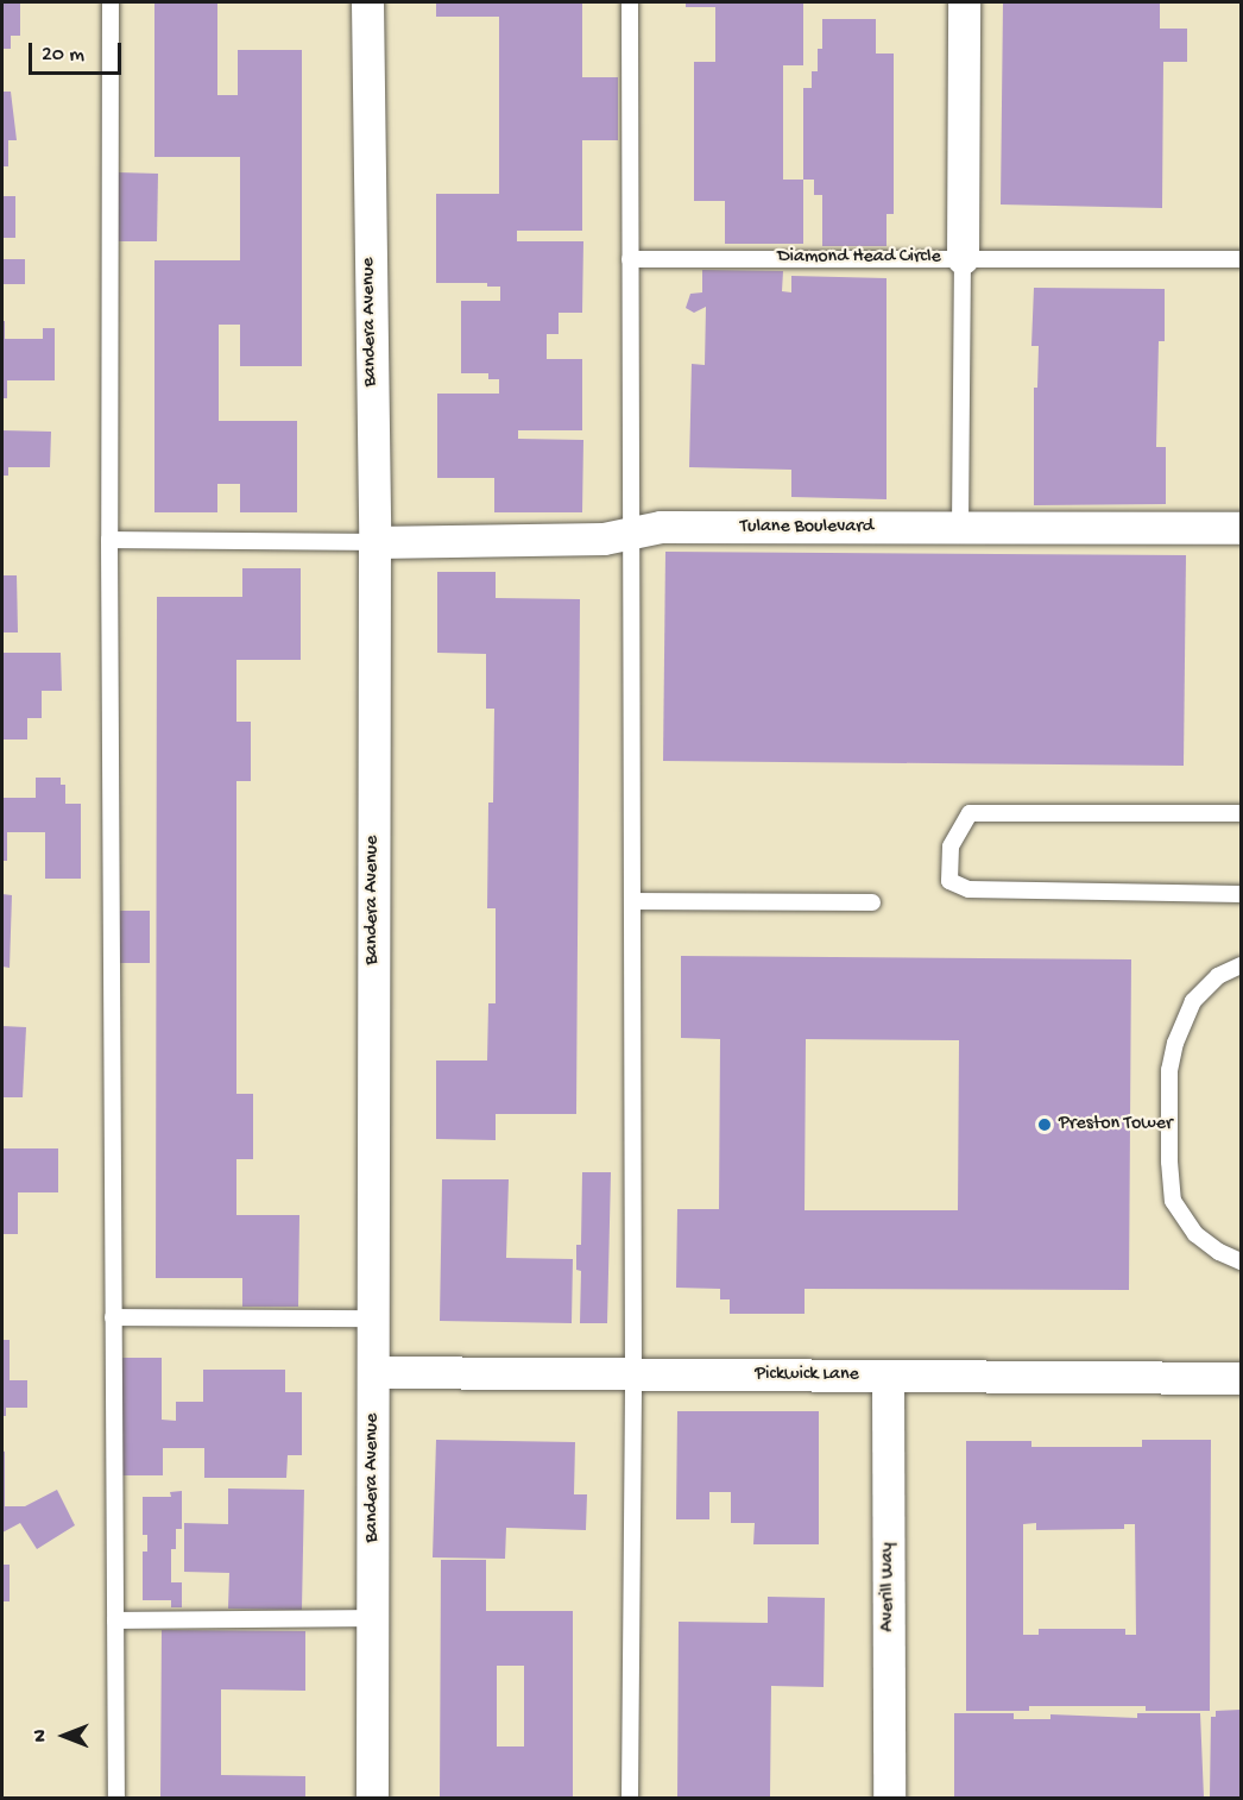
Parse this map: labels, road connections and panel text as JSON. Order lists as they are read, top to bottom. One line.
{"streets":{"street":["Diamond Head Circle","Bandera Avenue","Tulane Boulevard","Pickwick Lane","Averill Way"]},"crossings":[["Bandera Avenue","Tulane Boulevard"],["Bandera Avenue","Pickwick Lane"],["Pickwick Lane","Averill Way"]],"places":["Preston Tower"],"scale_bar":"20 m","north":"left"}
